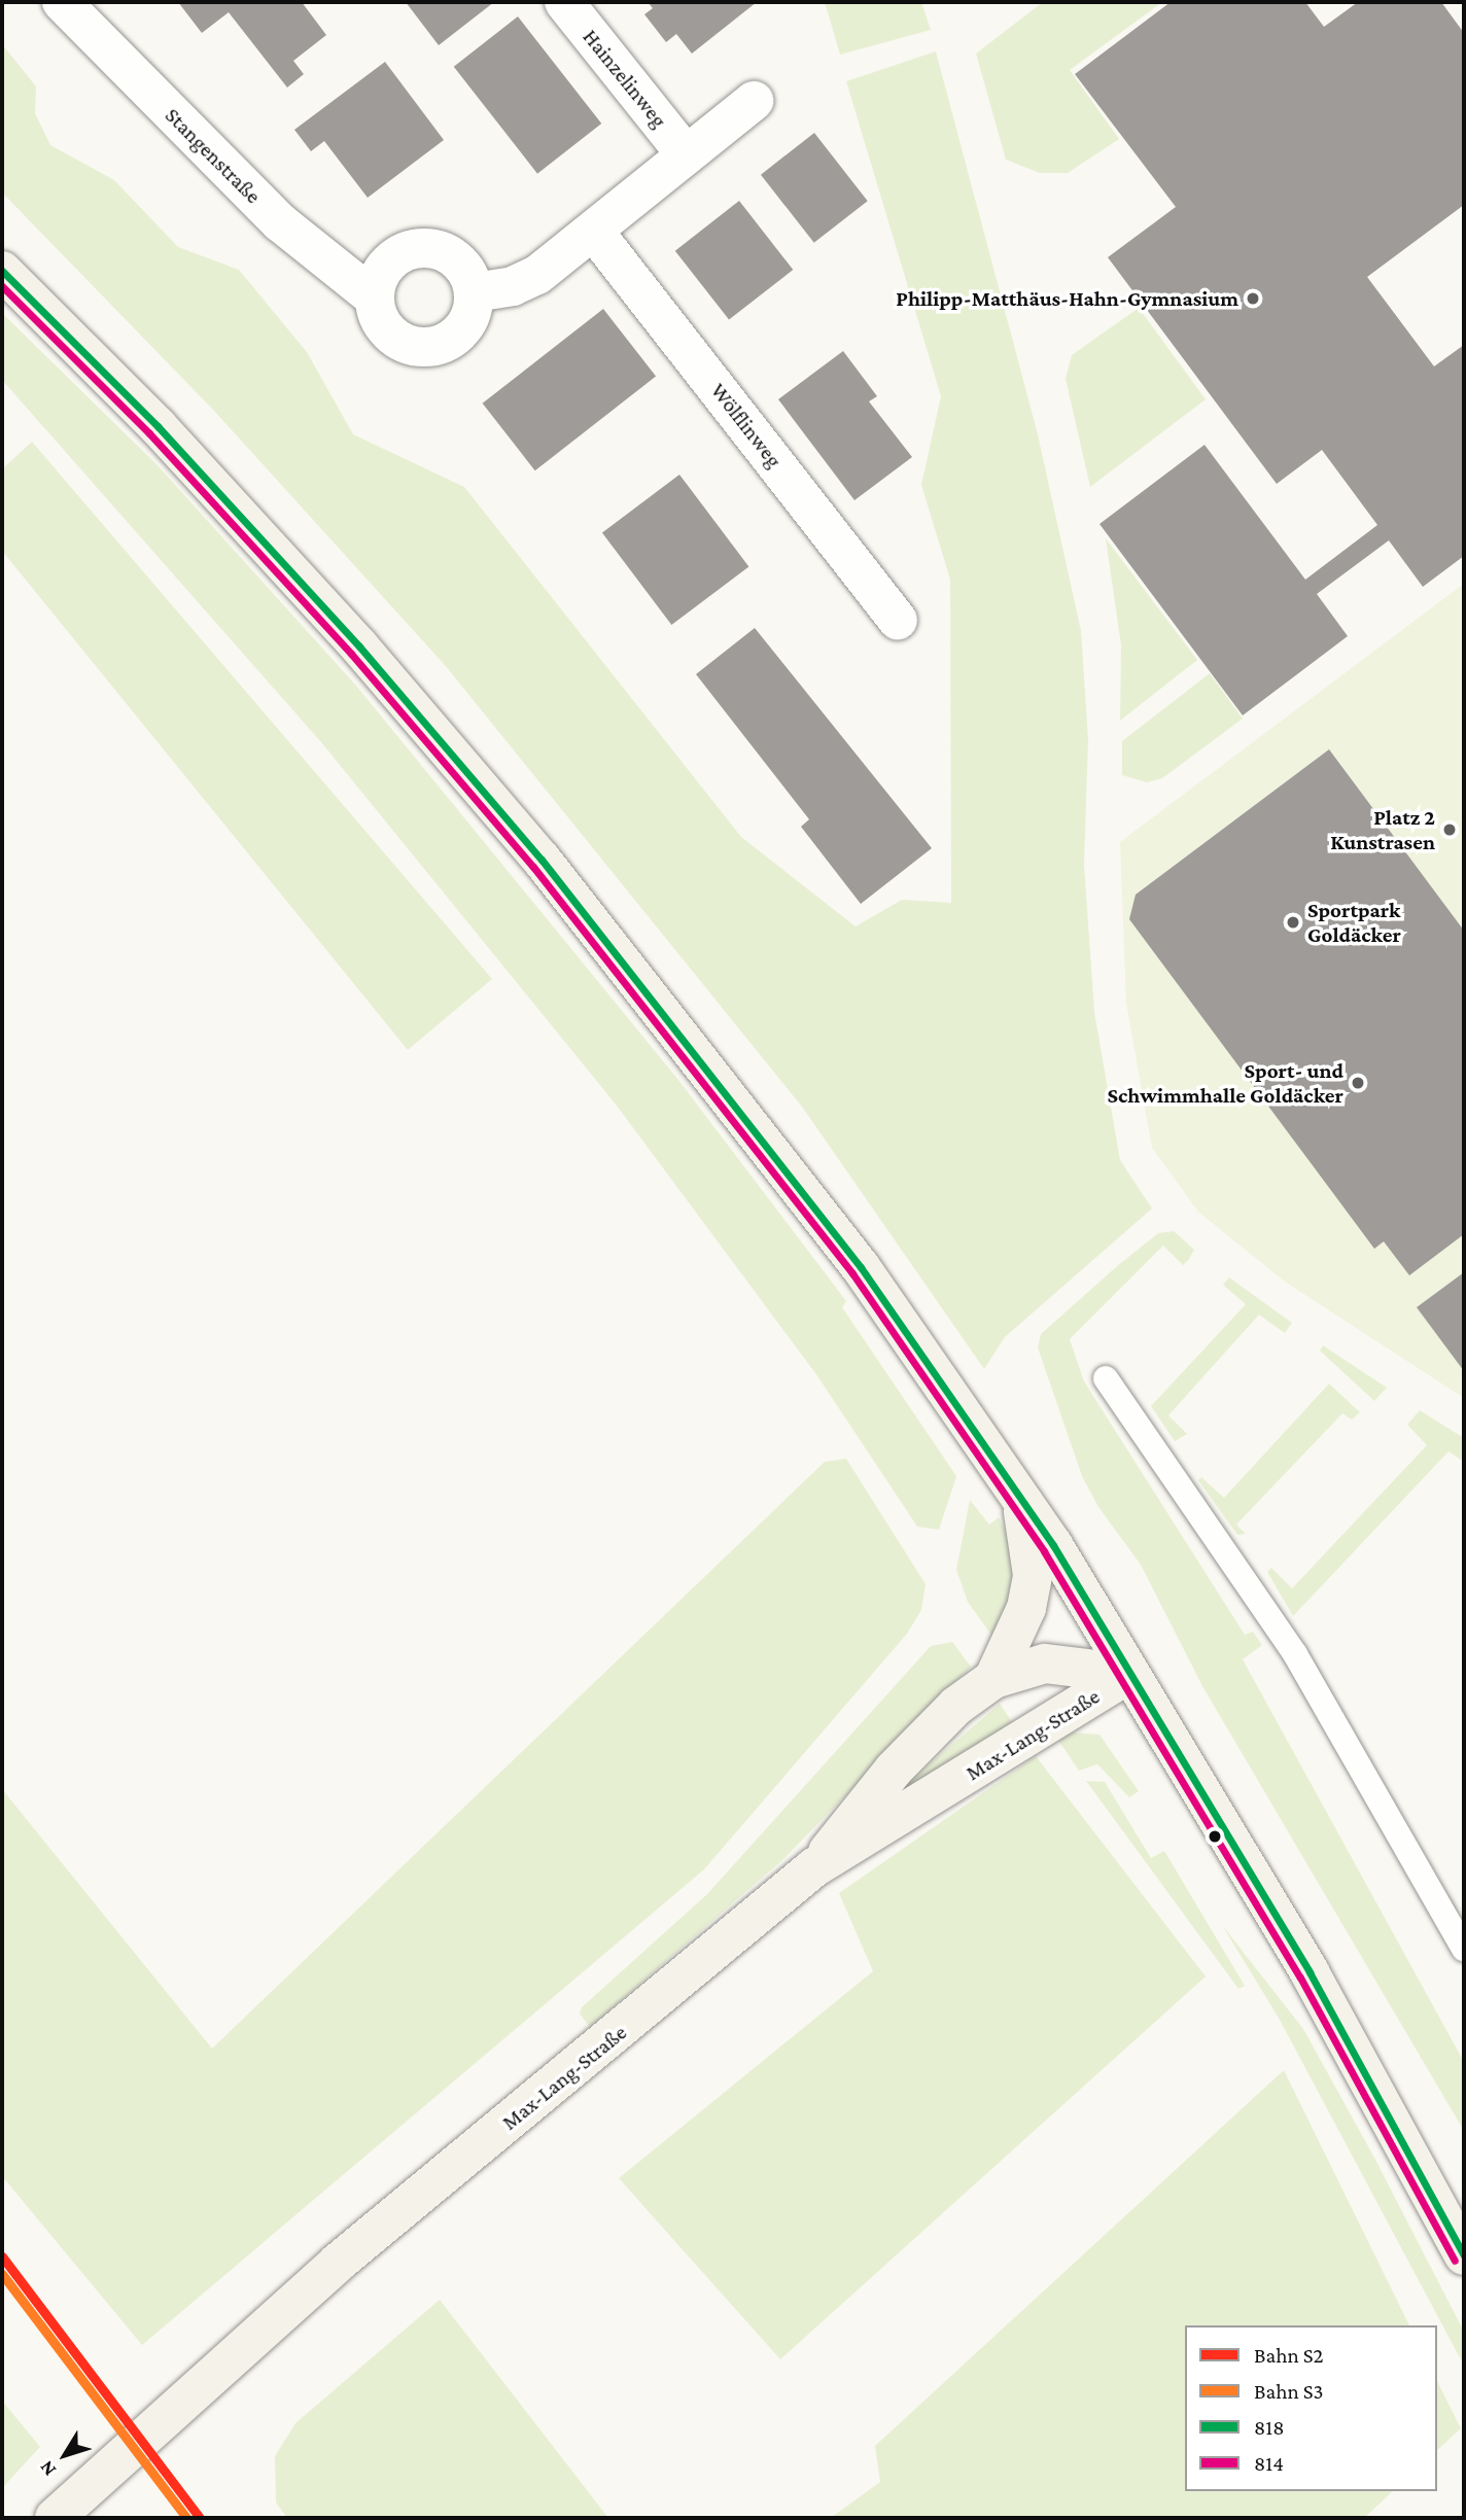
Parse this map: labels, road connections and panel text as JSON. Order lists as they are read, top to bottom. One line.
{"streets":{"main road":["Max-Lang-Straße"],"street":["Hainzelinweg","Stangenstraße","Wölflinweg"]},"places":["Philipp-Matthäus-Hahn-Gymnasium","Platz 2 Kunstrasen","Sportpark Goldäcker","Sport- und Schwimmhalle Goldäcker"],"lines":["transit line 818","transit line 814","rail line S2","rail line S3"],"legend":["Bahn S2","Bahn S3","818","814"],"north":"bottom left"}
